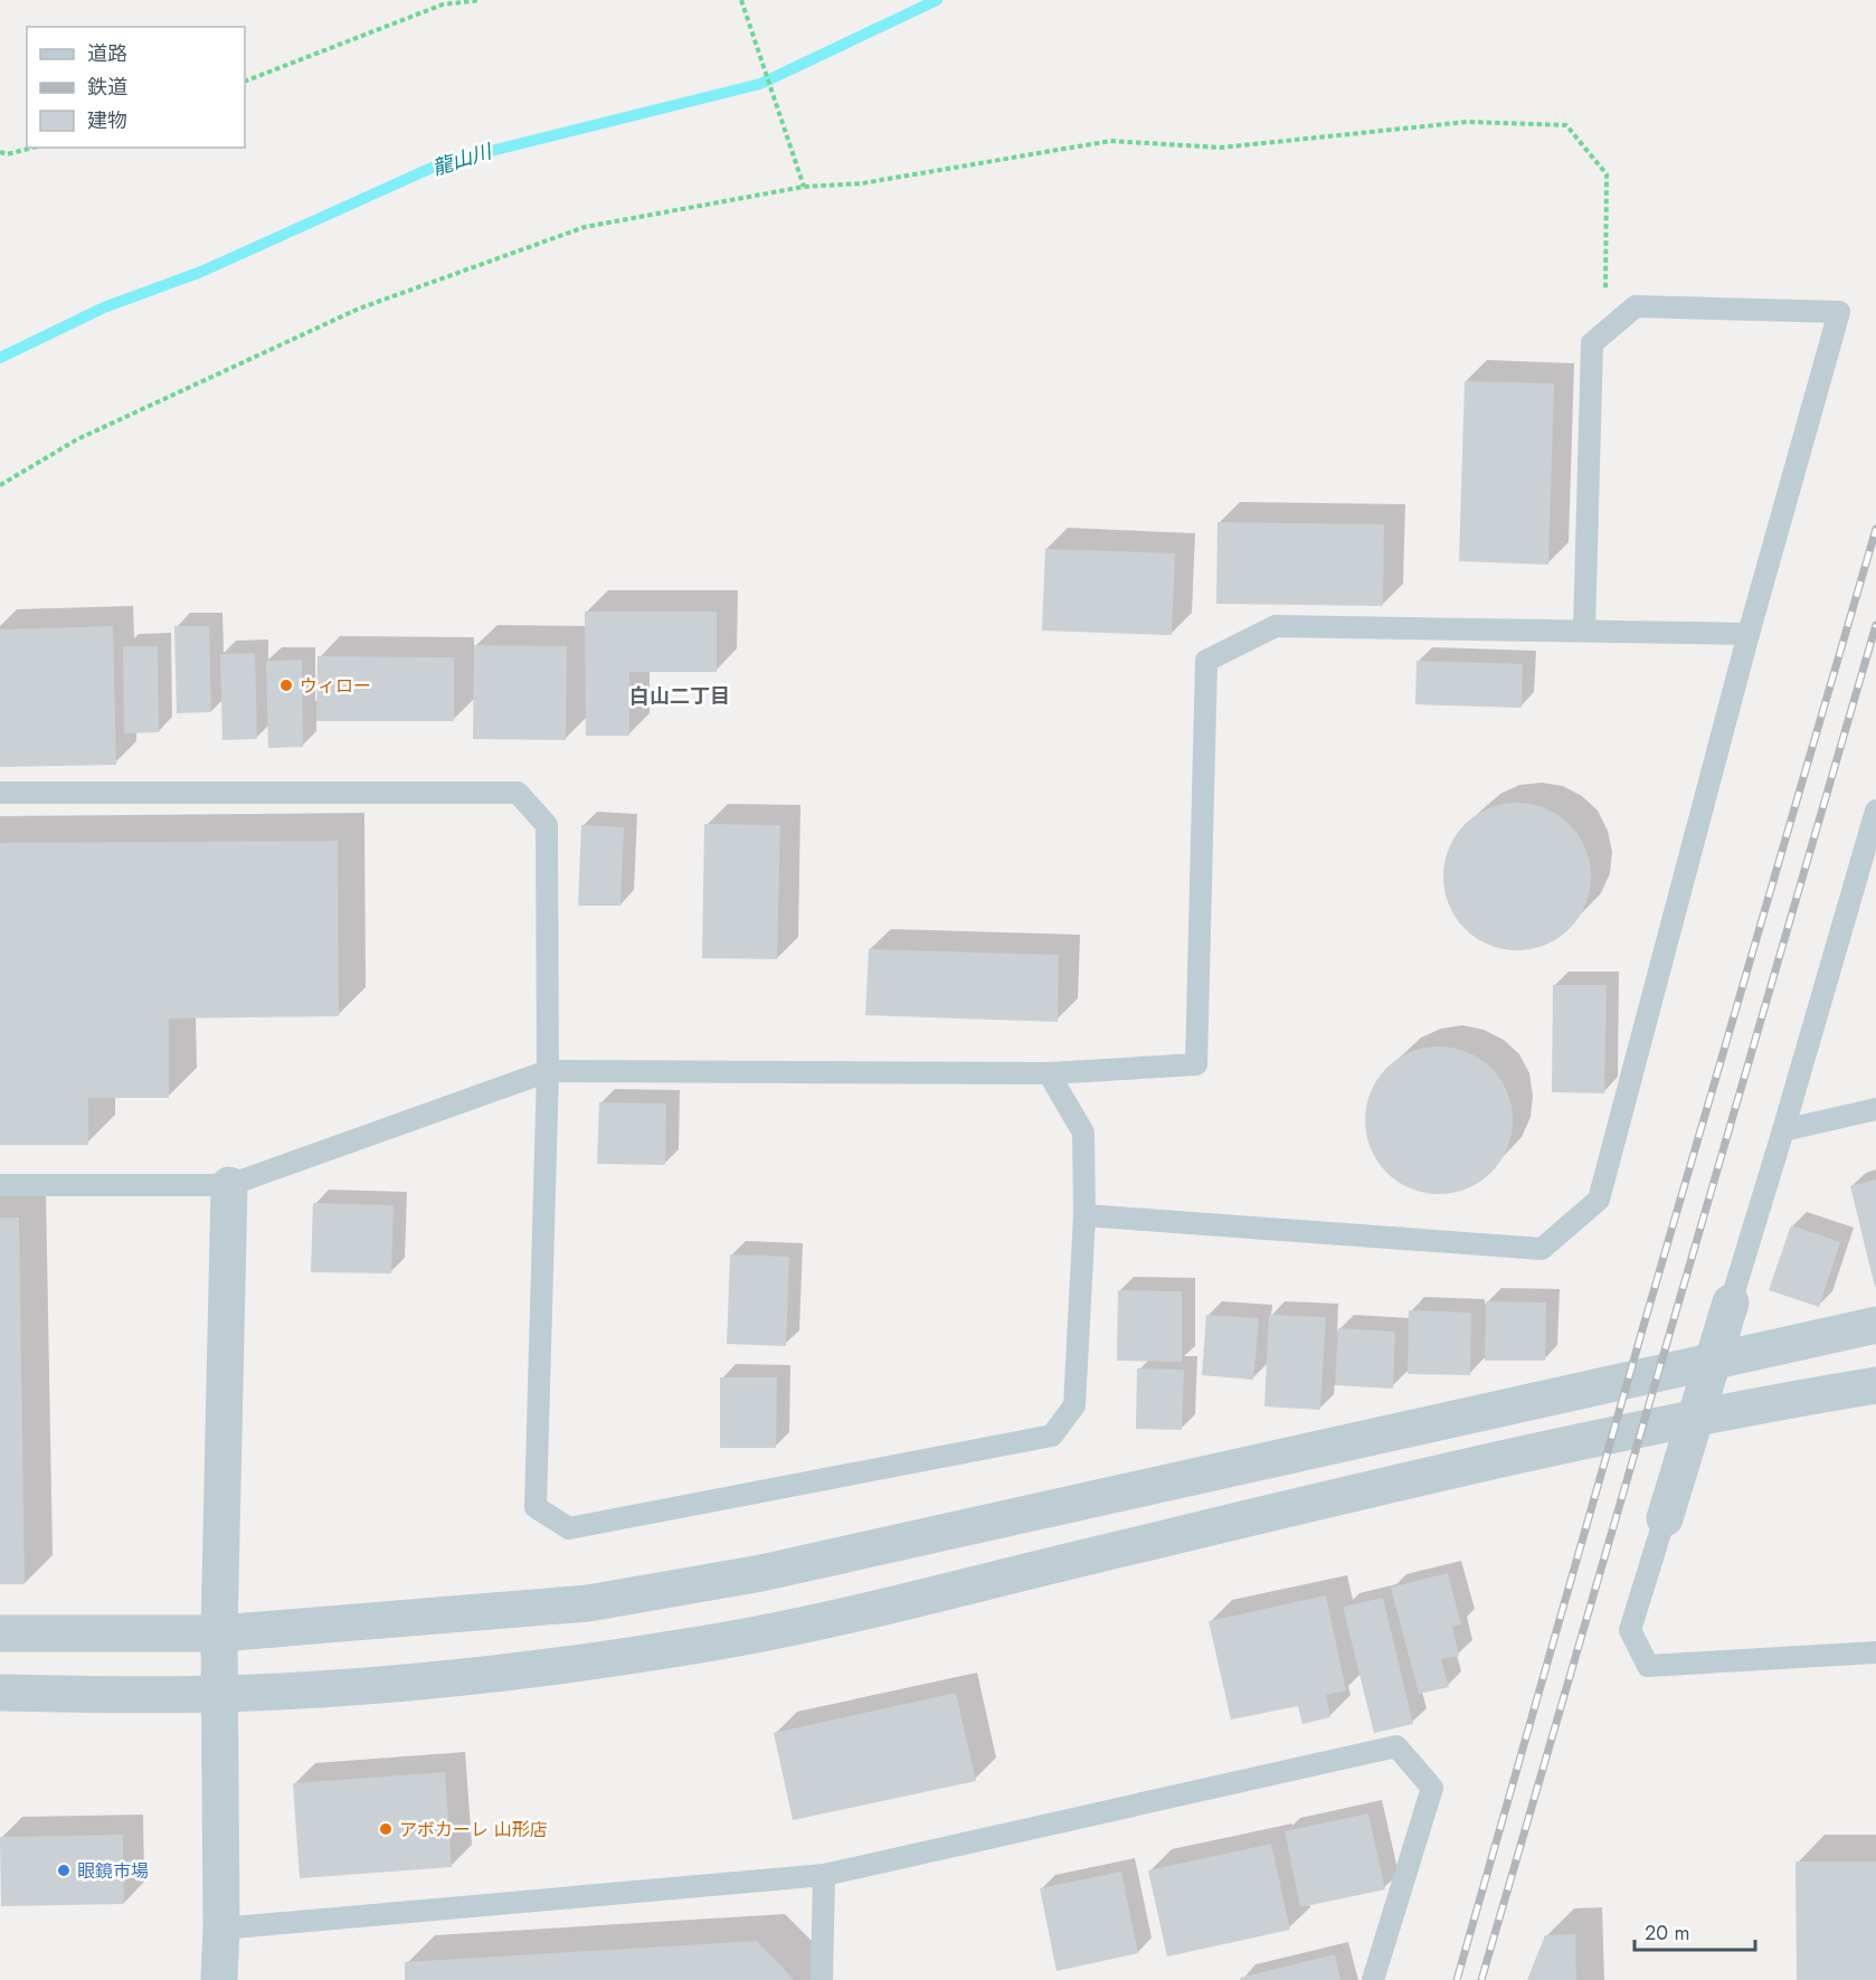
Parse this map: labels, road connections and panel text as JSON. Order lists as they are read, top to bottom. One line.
{"districts":["白山二丁目"],"water":["龍山川"],"places":["ウィロー","アボカーレ 山形店","眼鏡市場"],"legend":["道路","鉄道","建物"],"scale_bar":"20 m"}
